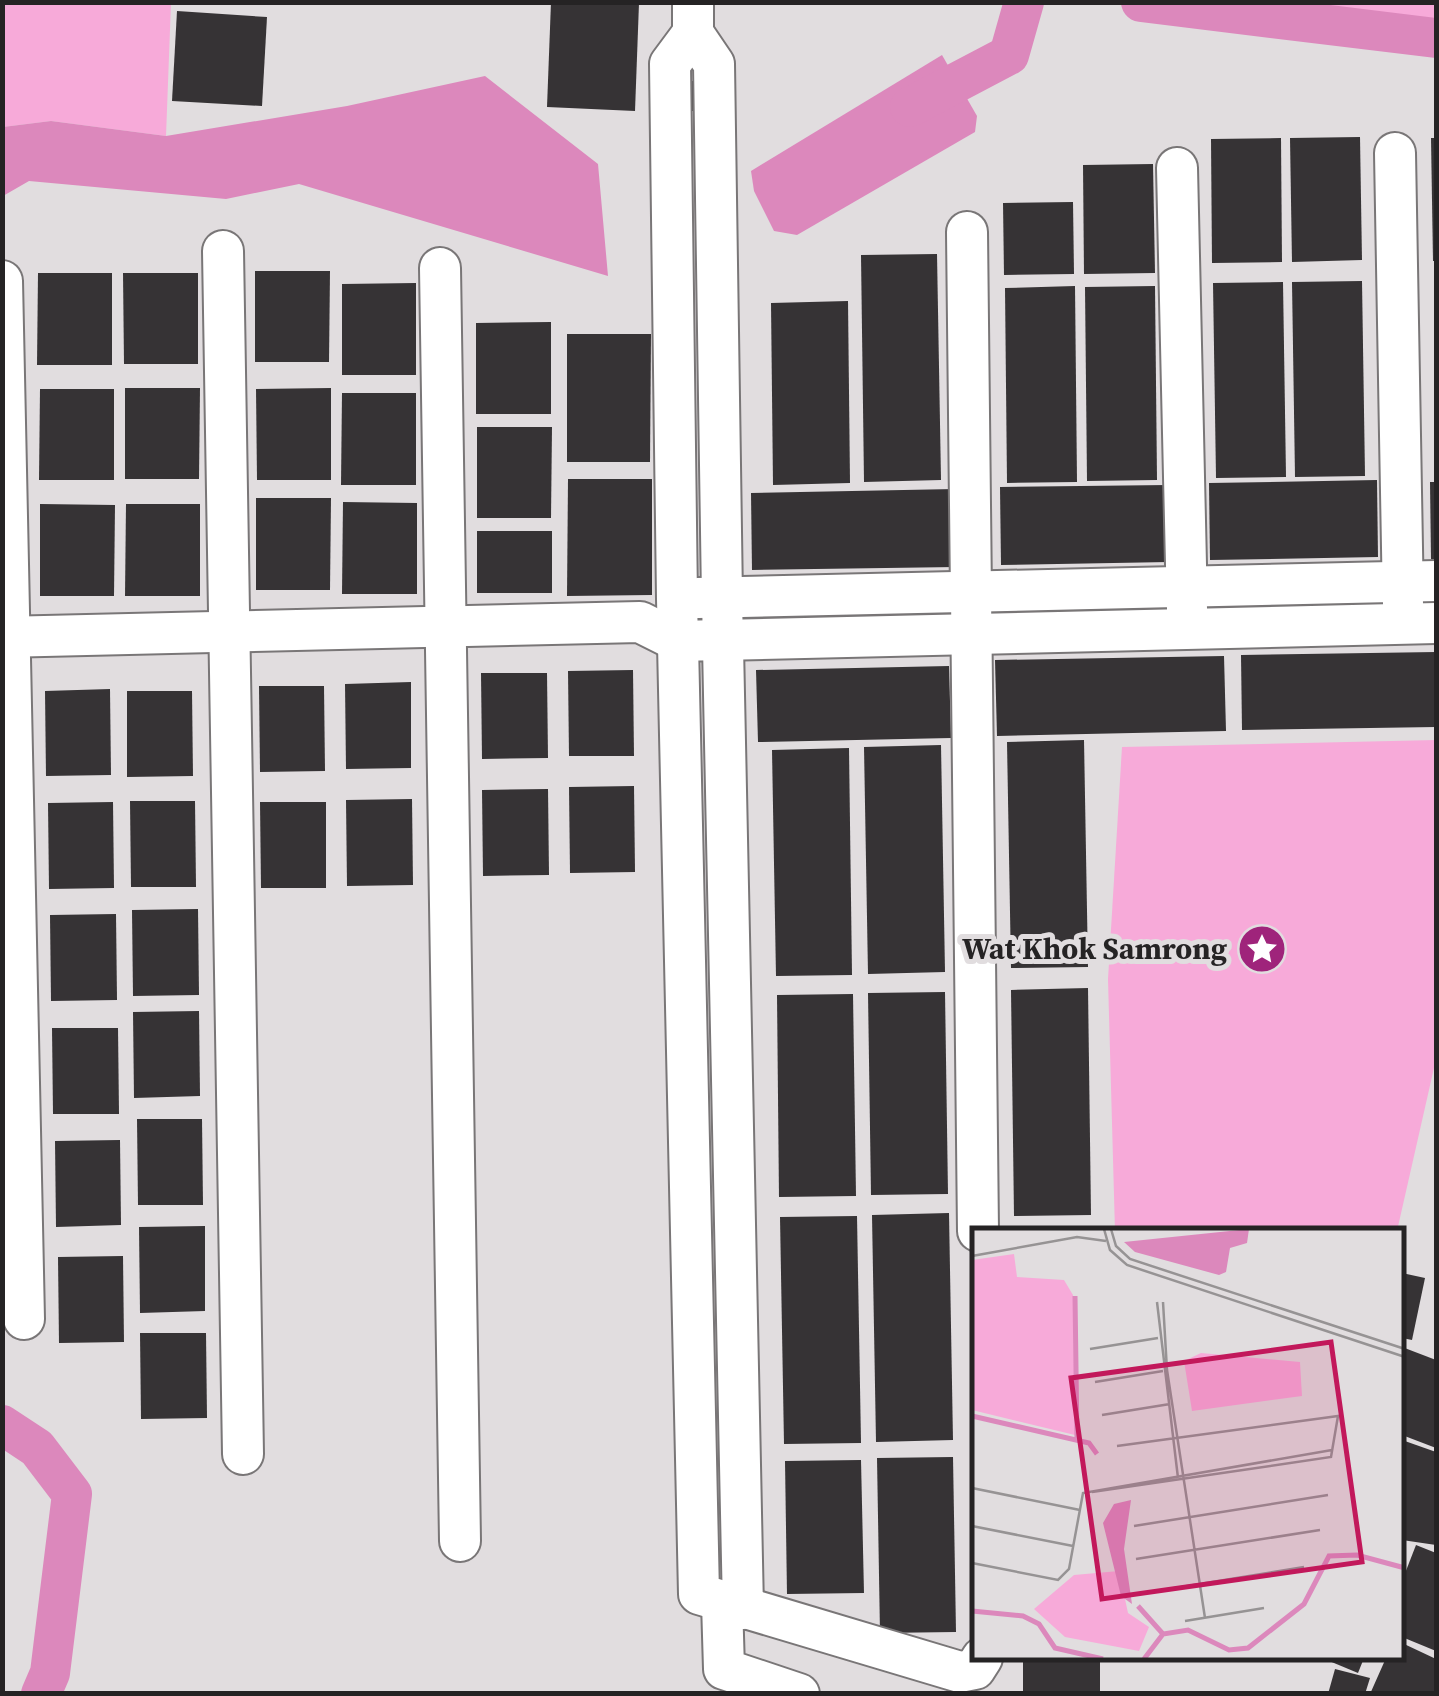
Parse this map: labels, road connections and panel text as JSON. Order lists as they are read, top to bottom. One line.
{"places":{"place":["Wat Khok Samrong"]}}
